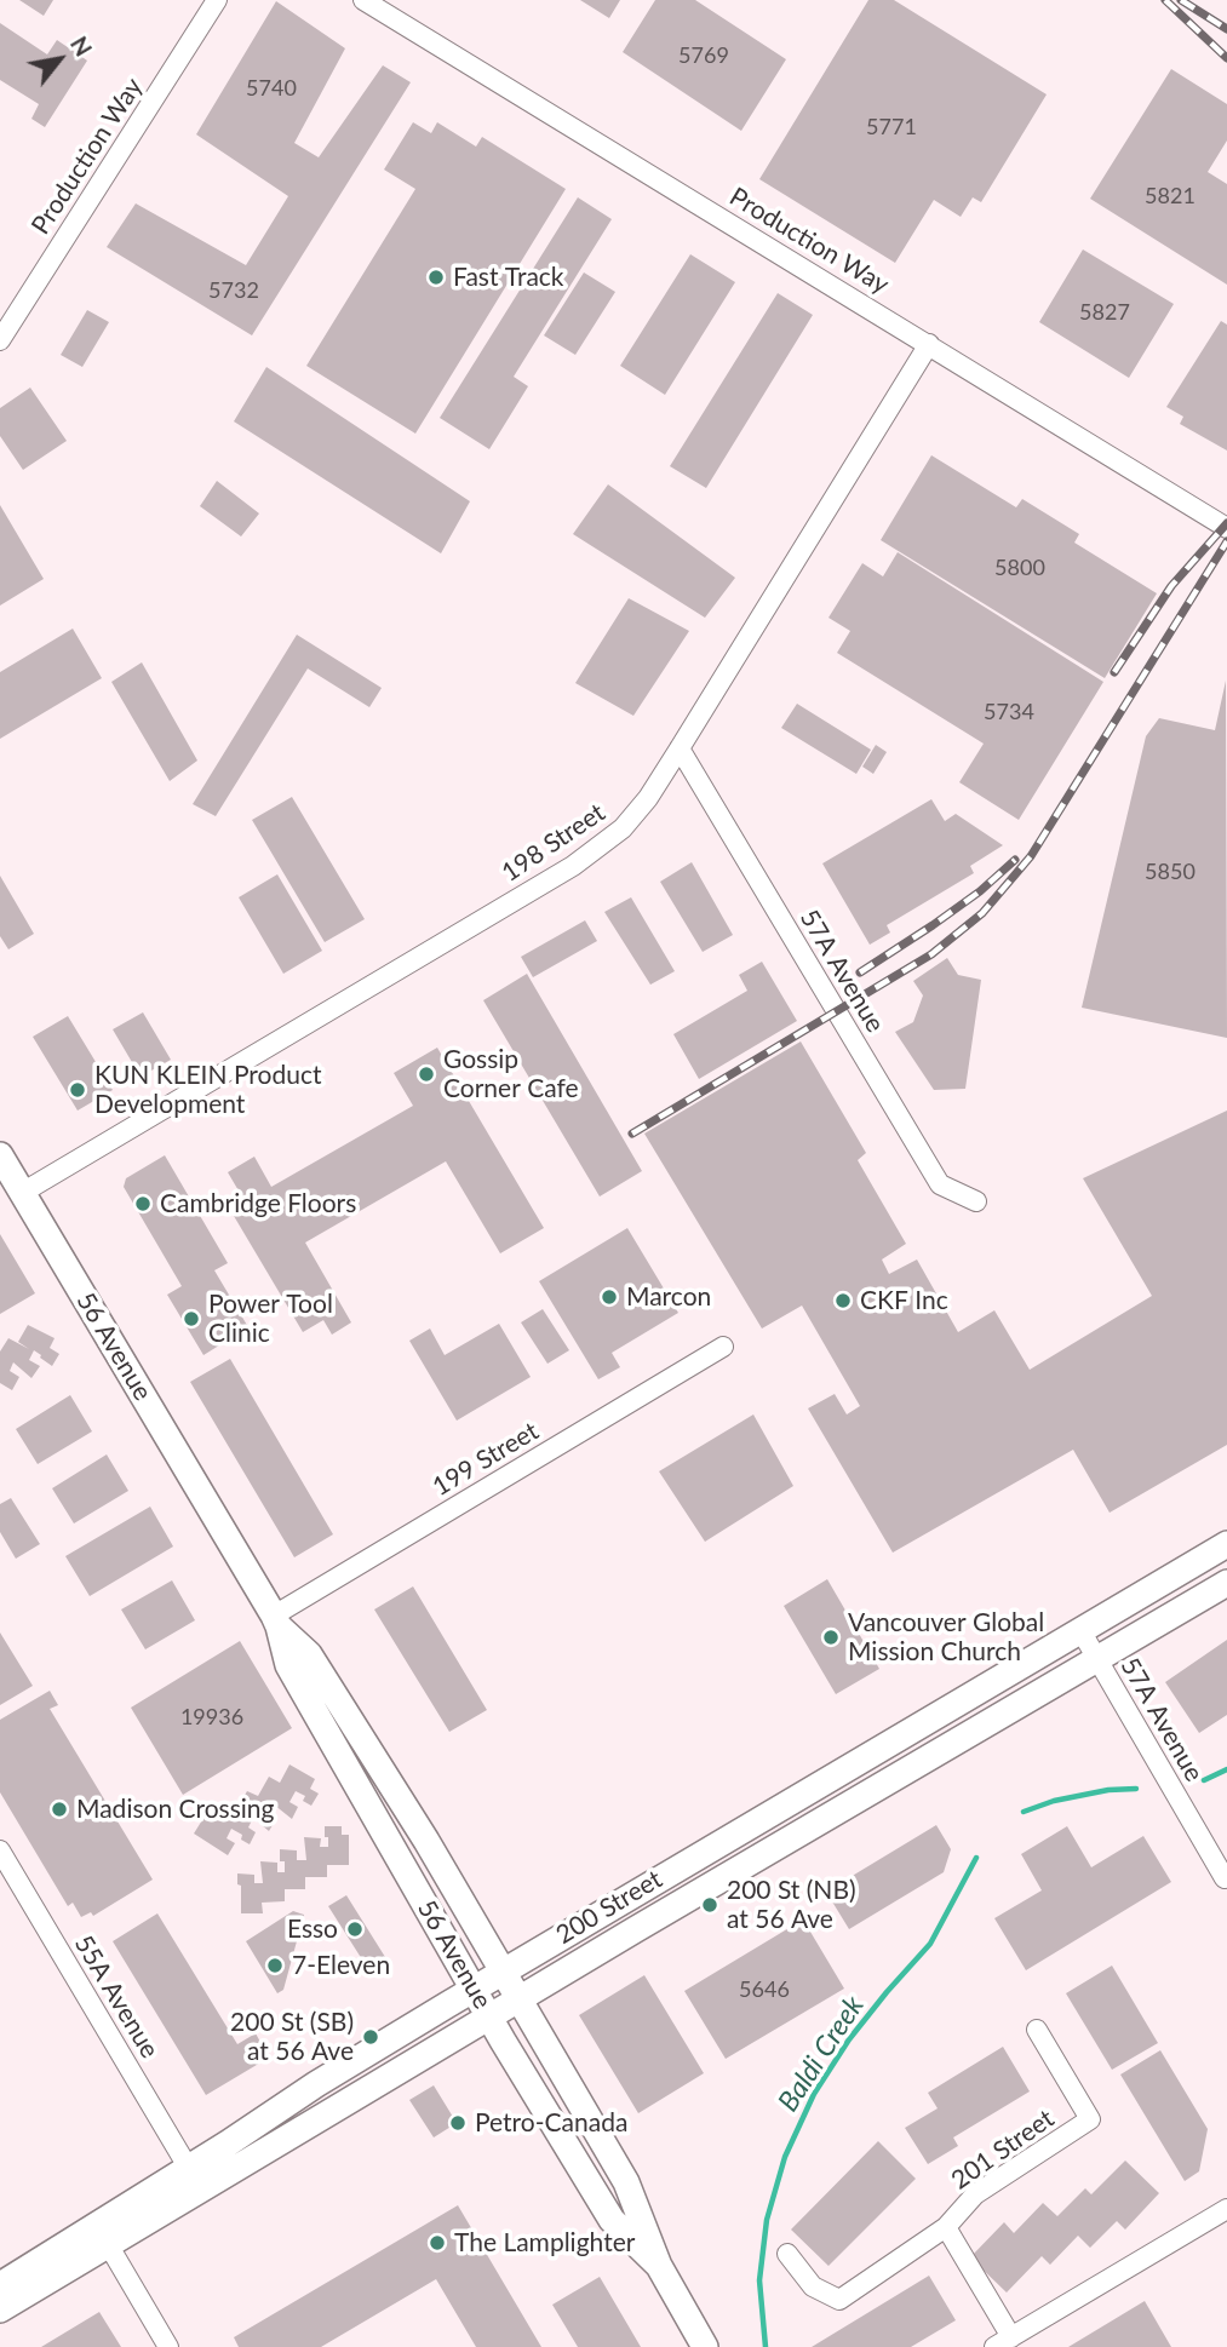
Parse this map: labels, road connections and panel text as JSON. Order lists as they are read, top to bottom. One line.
{"streets":{"main road":["56 Avenue","200 Street"],"street":["Production Way","198 Street","57A Avenue","199 Street","55A Avenue","201 Street"]},"crossings":[["Production Way","198 Street"],["198 Street","57A Avenue"],["198 Street","56 Avenue"],["57A Avenue","200 Street"],["56 Avenue","199 Street"],["56 Avenue","200 Street"],["200 Street","55A Avenue"]],"water":["Baldi Creek"],"places":["Fast Track","Gossip Corner Cafe","KUN KLEIN Product Development","Cambridge Floors","Marcon","CKF Inc","Power Tool Clinic","Vancouver Global Mission Church","Madison Crossing","200 St (NB) at 56 Ave","Esso","7-Eleven","200 St (SB) at 56 Ave","Petro-Canada","The Lamplighter"],"house_numbers":["5769","5740","5771","5821","5732","5827","5800","5734","5850","19936","5646"],"north":"top right"}
